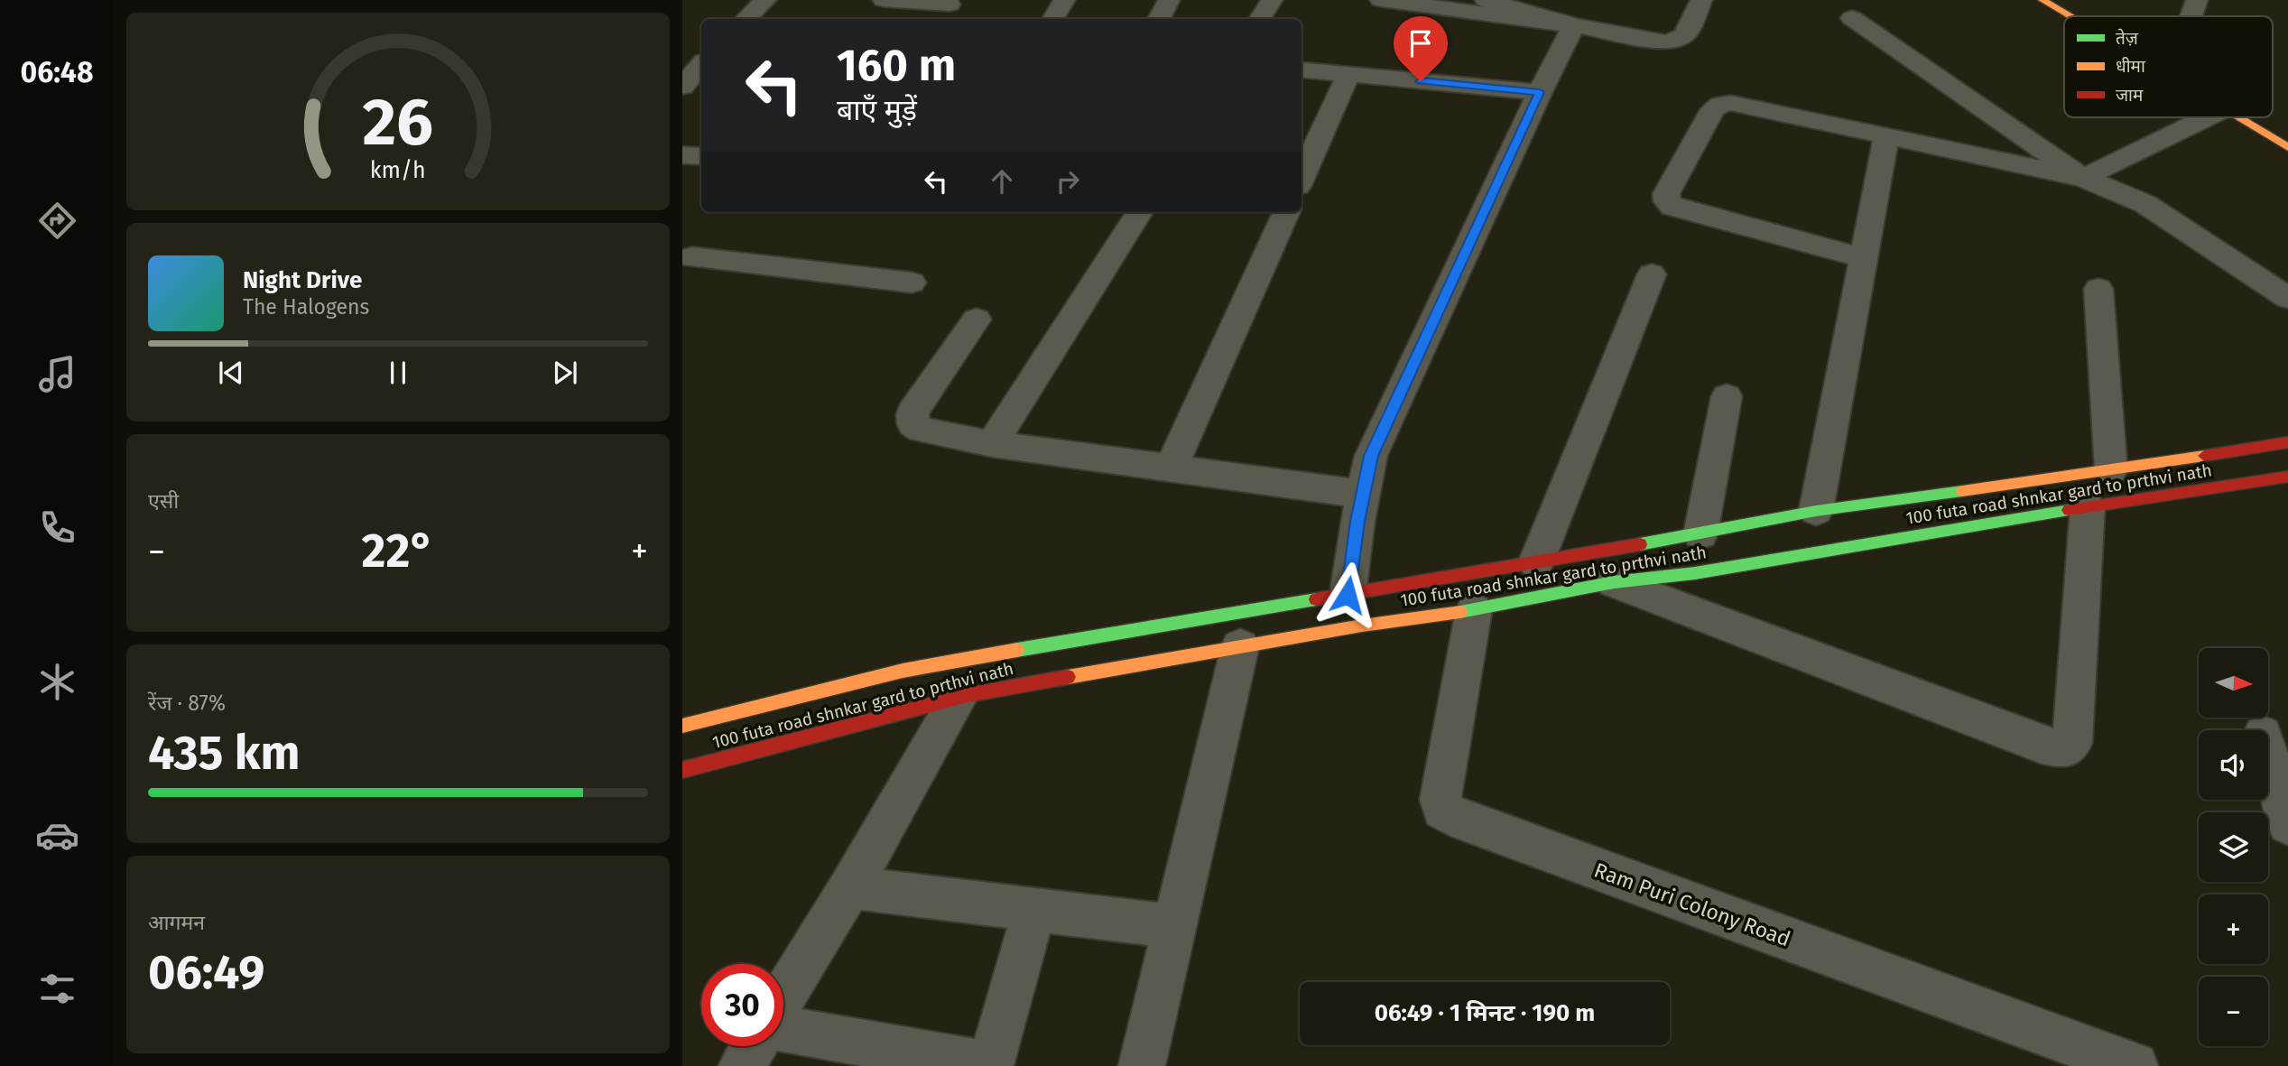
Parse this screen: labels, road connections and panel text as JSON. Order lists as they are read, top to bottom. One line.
{"streets":{"street":["100 futa road shnkar gard to prthvi nath","Ram Puri Colony Road"]},"crossings":[["100 futa road shnkar gard to prthvi nath","Ram Puri Colony Road"]],"legend":["तेज़","धीमा","जाम"],"north":"right","page":{"tabs":"06:48","turn":["160 m","बाएँ मुड़ें"],"song":["Night Drive","The Halogens"],"tile":["एसी",["रेंज · 87%","435 km"],["आगमन","06:49"]],"heat":["−","22°","+"],"map_buttons":["+","−"],"limit":"30","trip":"06:49 · 1 मिनट · 190 m","gauge":["26","km/h"]}}
